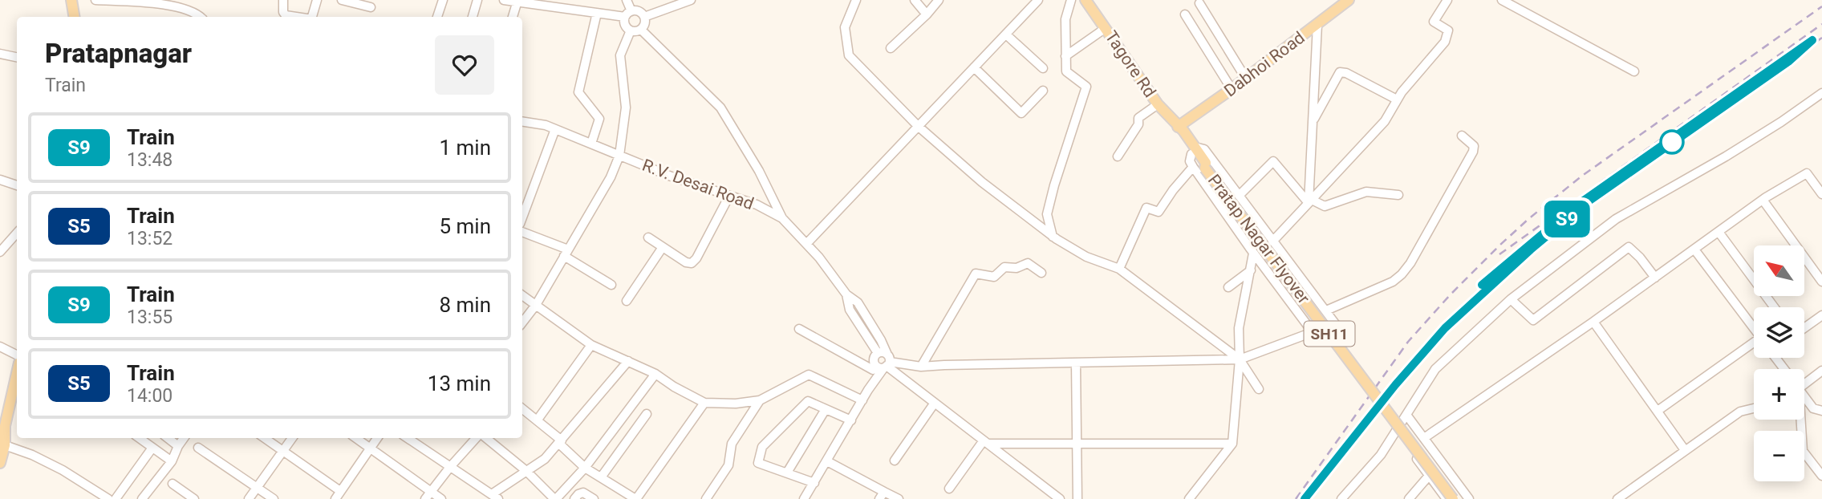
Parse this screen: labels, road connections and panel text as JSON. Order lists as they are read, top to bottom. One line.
{"streets":{"main road":["Tagore Rd","Dabhoi Road","Pratap Nagar Flyover","SH11"],"street":["R.V. Desai Road"]},"crossings":[["Tagore Rd","Dabhoi Road"],["Tagore Rd","Pratap Nagar Flyover"]],"north":"top left","page":{"on_map":"S9","heading":["Pratapnagar","Train"],"list":[{"mark":"S9","name":"Train","note":"13:48","value":"1 min"},{"mark":"S5","name":"Train","note":"13:52","value":"5 min"},{"mark":"S9","name":"Train","note":"13:55","value":"8 min"},{"mark":"S5","name":"Train","note":"14:00","value":"13 min"}],"map_buttons":["+","−"]}}
